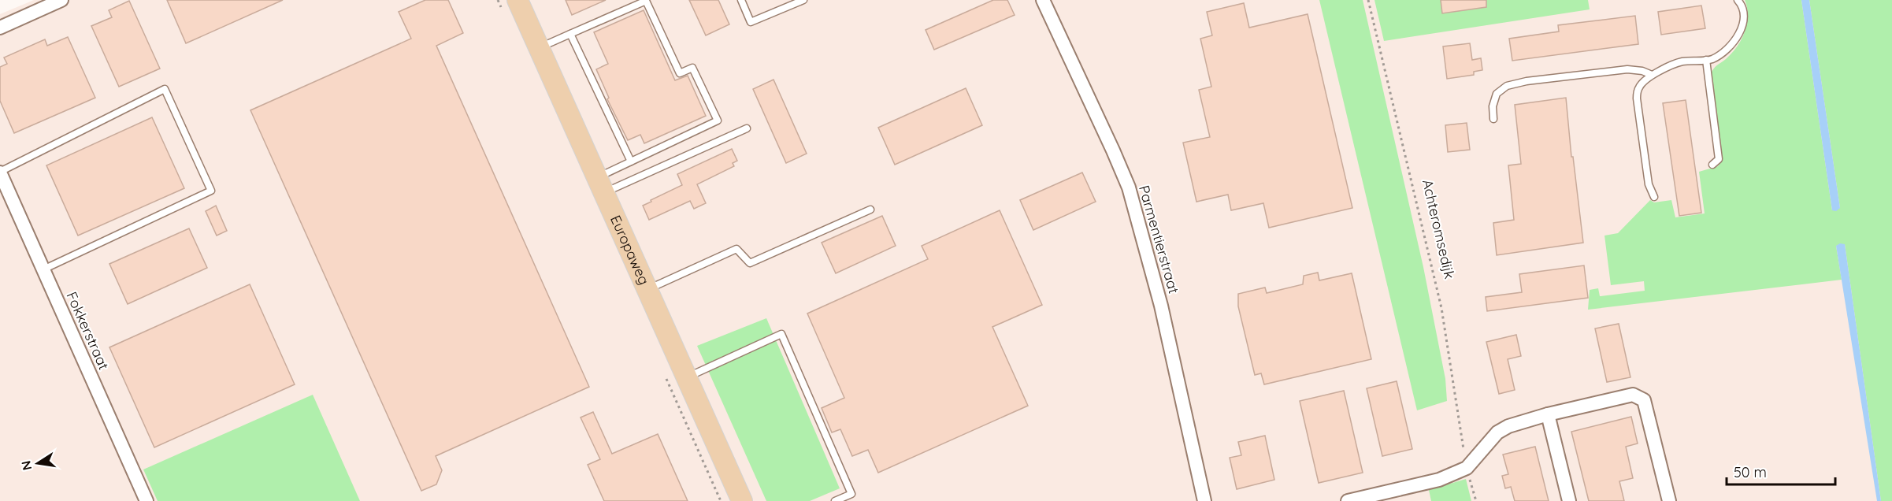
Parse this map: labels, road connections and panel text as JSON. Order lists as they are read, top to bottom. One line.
{"streets":{"main road":["Europaweg"],"street":["Parmentierstraat","Fokkerstraat"],"path":["Achteromsedijk"]},"scale_bar":"50 m","north":"left"}
